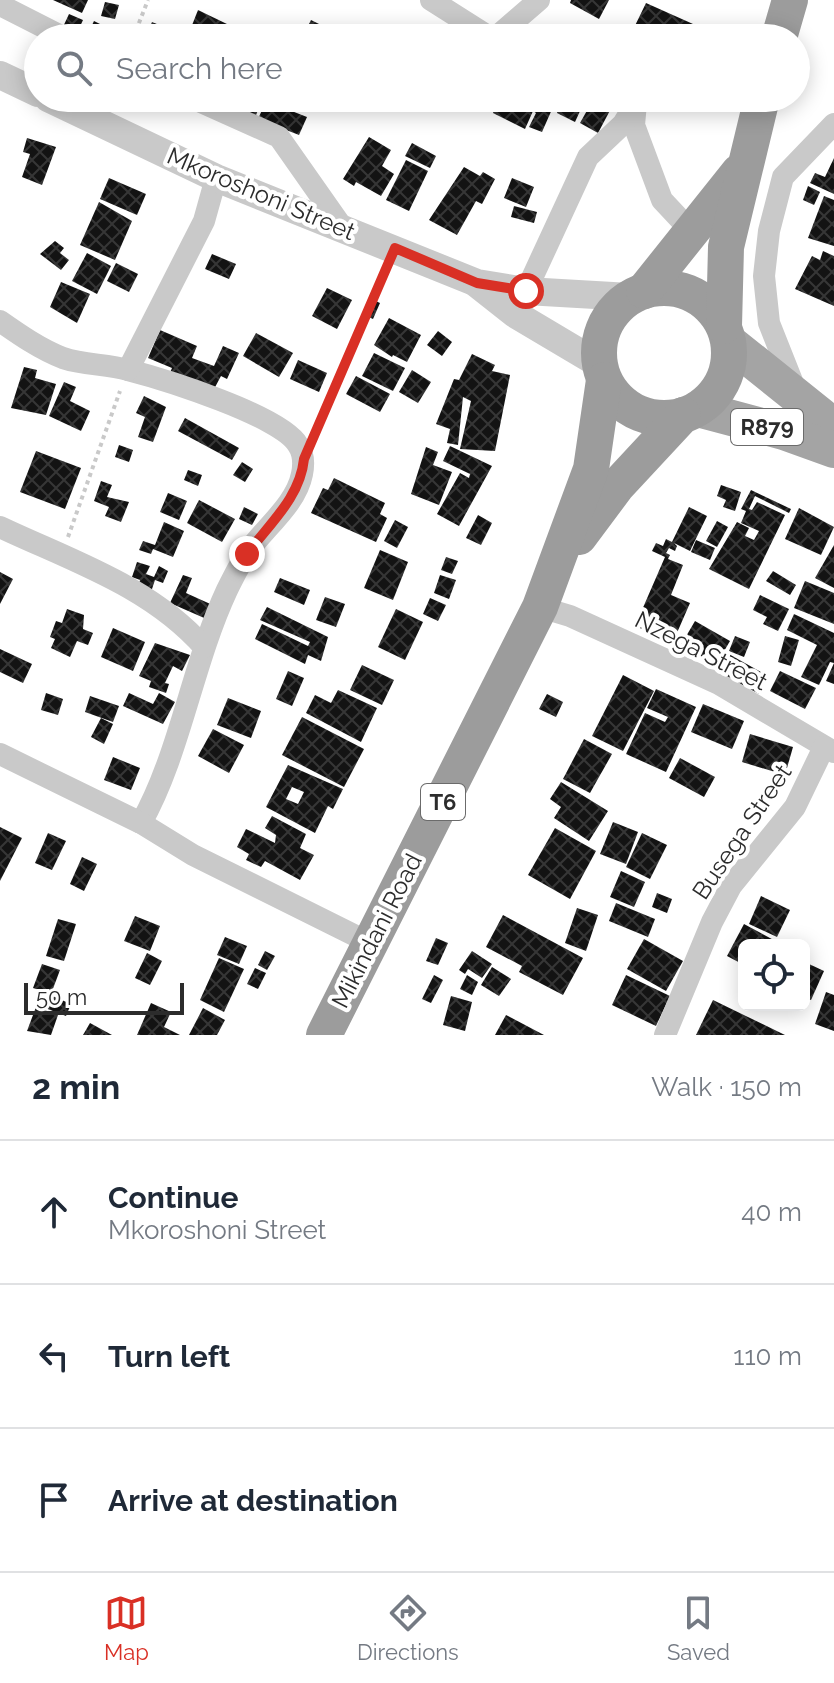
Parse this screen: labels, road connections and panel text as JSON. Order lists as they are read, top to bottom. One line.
{"streets":{"highway":["T6","Mikindani Road"],"main road":["R879"],"street":["Mkoroshoni Street","Nzega Street","Busega Street"]},"crossings":[["Mkoroshoni Street","R879"],["Mkoroshoni Street","T6"],["Mkoroshoni Street","Mikindani Road"],["R879","T6"],["R879","Mikindani Road"],["Nzega Street","Busega Street"],["Nzega Street","Mikindani Road"],["T6","Mikindani Road"]],"scale_bar":"50 m","page":{"search":"Search here","scale":"50 m","heading":["2 min","Walk · 150 m"],"list":[["Continue","Mkoroshoni Street","40 m"],["Turn left","110 m"],"Arrive at destination"],"nav":["Map","Directions","Saved"]}}
